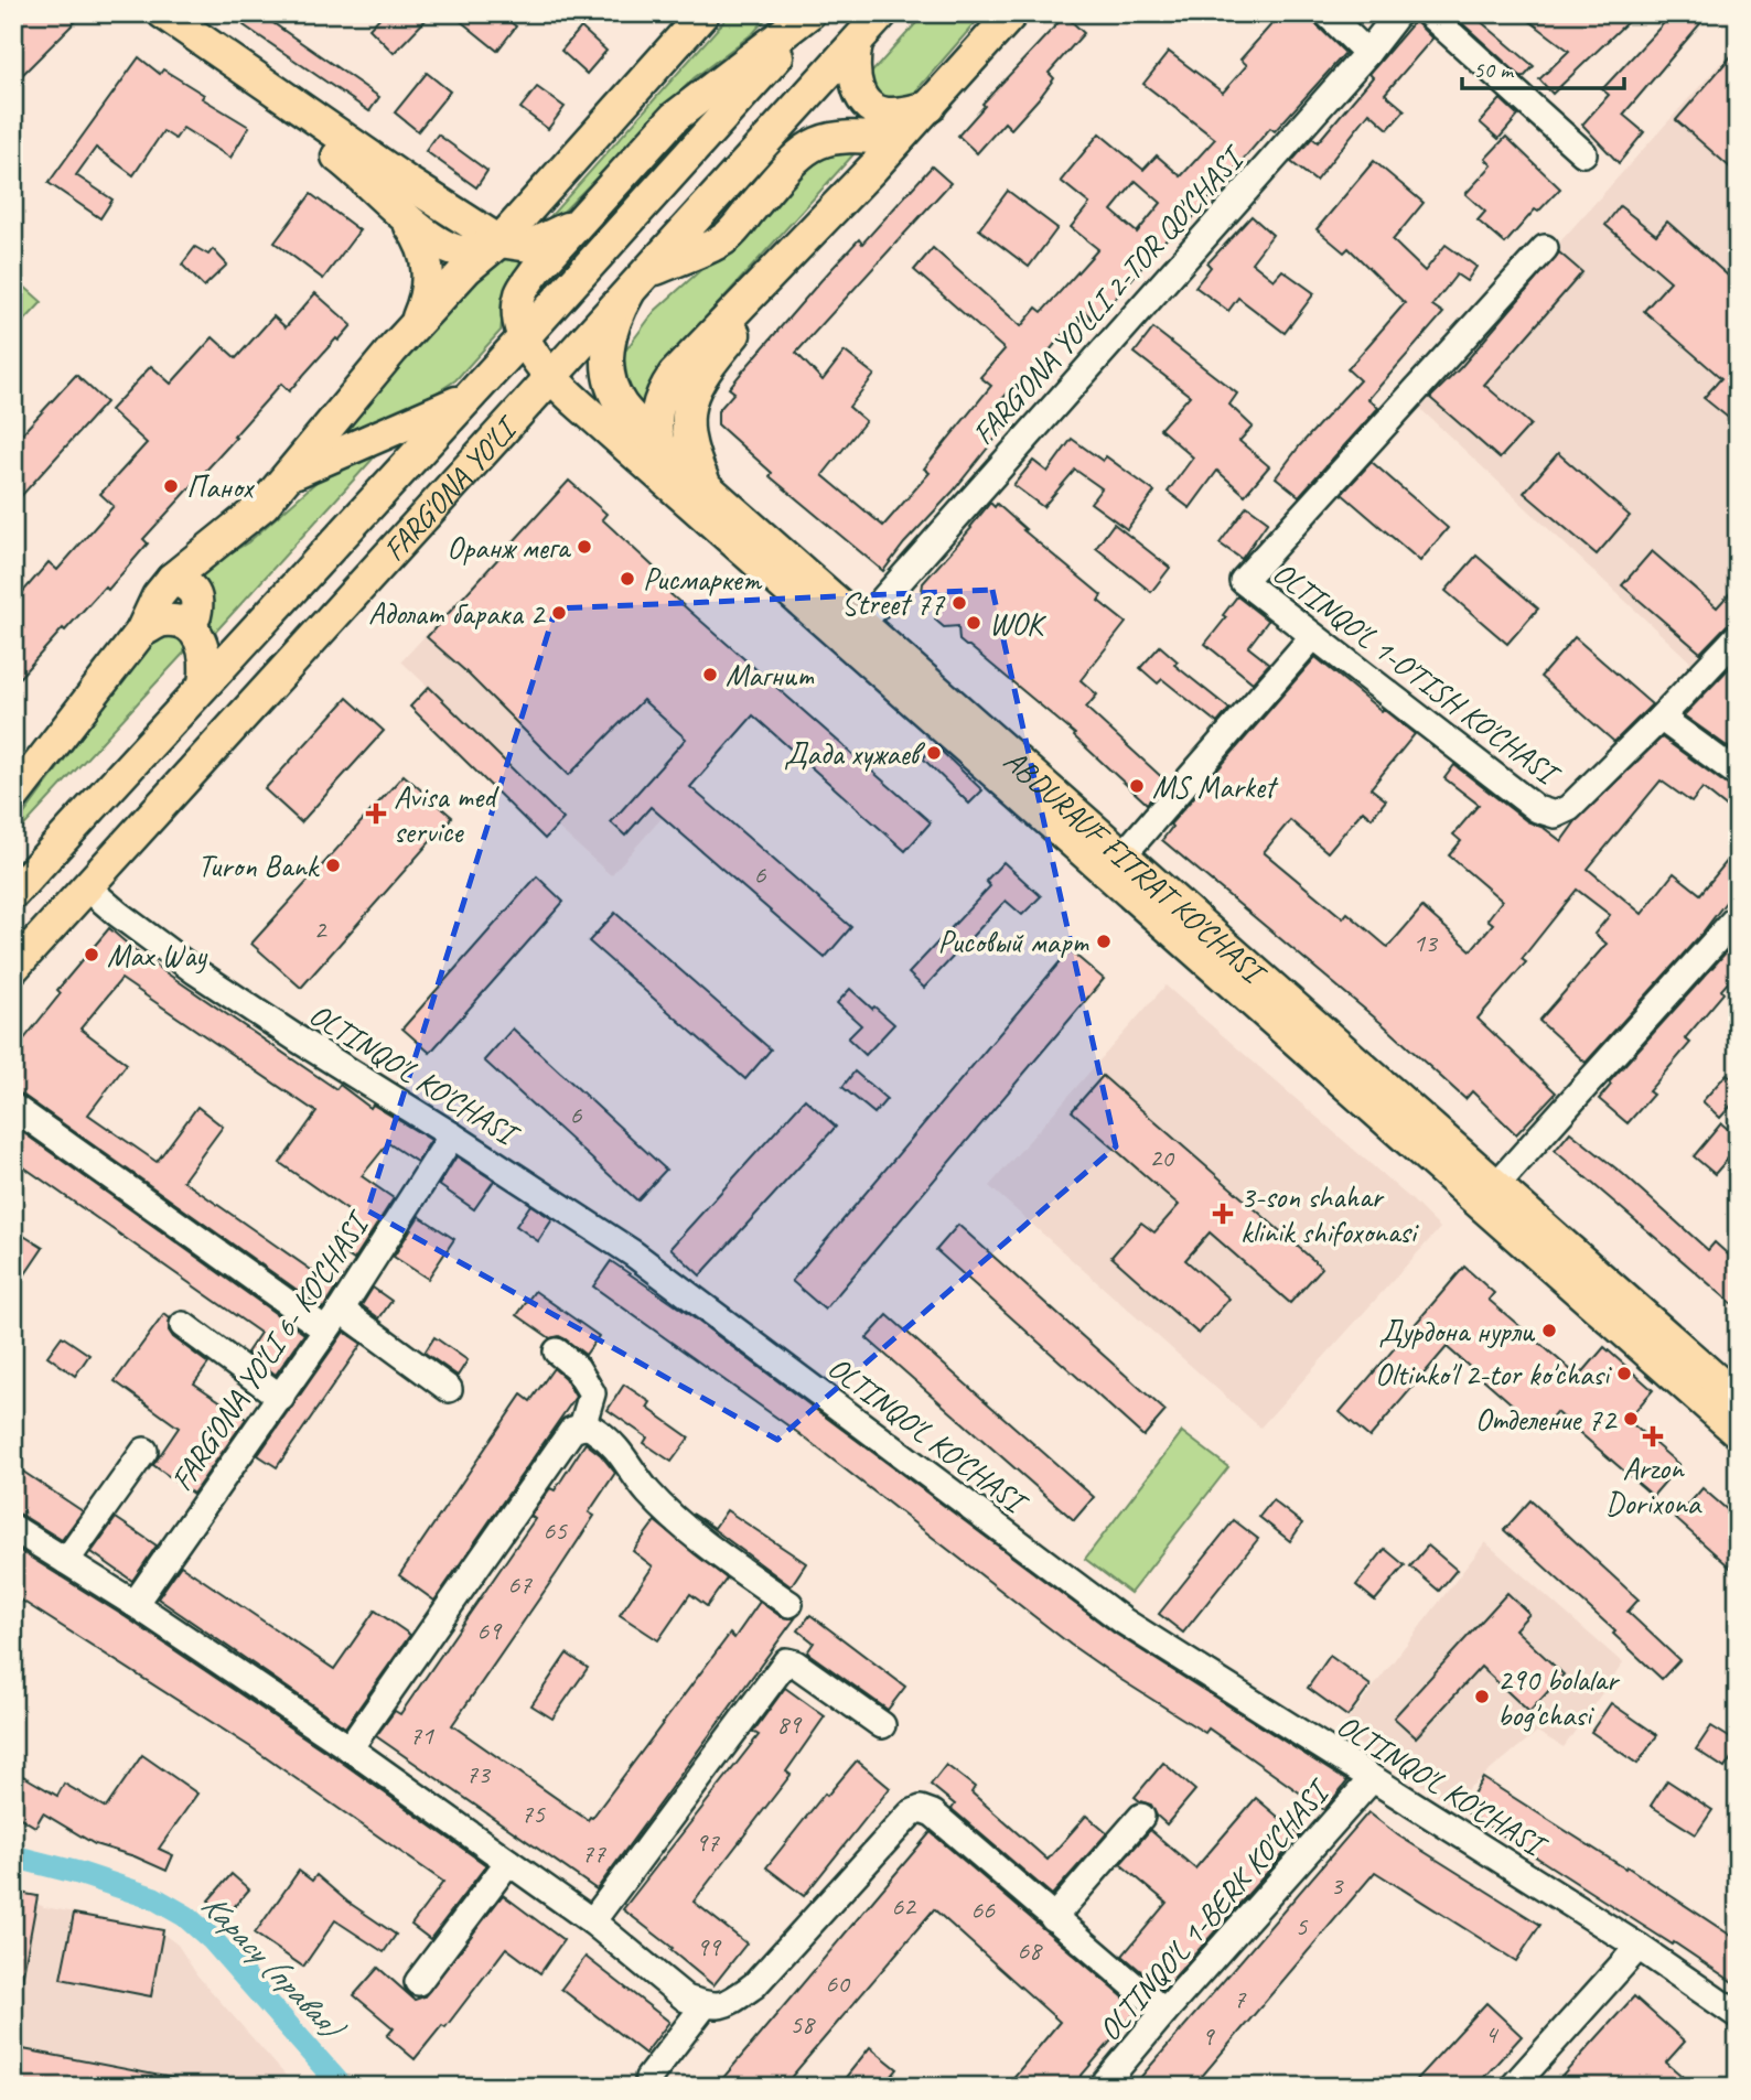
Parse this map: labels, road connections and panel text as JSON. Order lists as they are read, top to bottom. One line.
{"streets":{"main road":["FARG'ONA YO'LI","ABDURAUF FITRAT KO'CHASI"],"street":["FARG'ONA YO'LLI 2-TOR QO'CHASI","OLTINQO'L 1-O'TISH KO'CHASI","OLTINQO'L KO'CHASI","FARG'ONA YO'LI 6- KO'CHASI","OLTINQO'L 1-BERK KO'CHASI"]},"crossings":[["FARG'ONA YO'LLI 2-TOR QO'CHASI","ABDURAUF FITRAT KO'CHASI"],["FARG'ONA YO'LI","ABDURAUF FITRAT KO'CHASI"],["FARG'ONA YO'LI","OLTINQO'L KO'CHASI"],["OLTINQO'L KO'CHASI","FARG'ONA YO'LI 6- KO'CHASI"],["OLTINQO'L KO'CHASI","OLTINQO'L 1-BERK KO'CHASI"]],"water":["Карасу (правая)"],"places":{"other":["Панох","Оранж мега","Рисмаркет","Street 77","Адолат барака 2","WOK","Магнит","Дада хужаев","MS Market","Turon Bank","Рисовый март","Max Way","Дурдона нурли","Oltinko'l 2-tor ko'chasi","Отделение 72","290 bolalar bog'chasi"],"health":["Avisa med service","3-son shahar klinik shifoxonasi","Arzon Dorixona"]},"house_numbers":["6","2","13","6","20","65","67","69","89","71","73","75","97","77","3","62","66","5","99","68","60","7","58","4","9"],"scale_bar":"50 m"}
